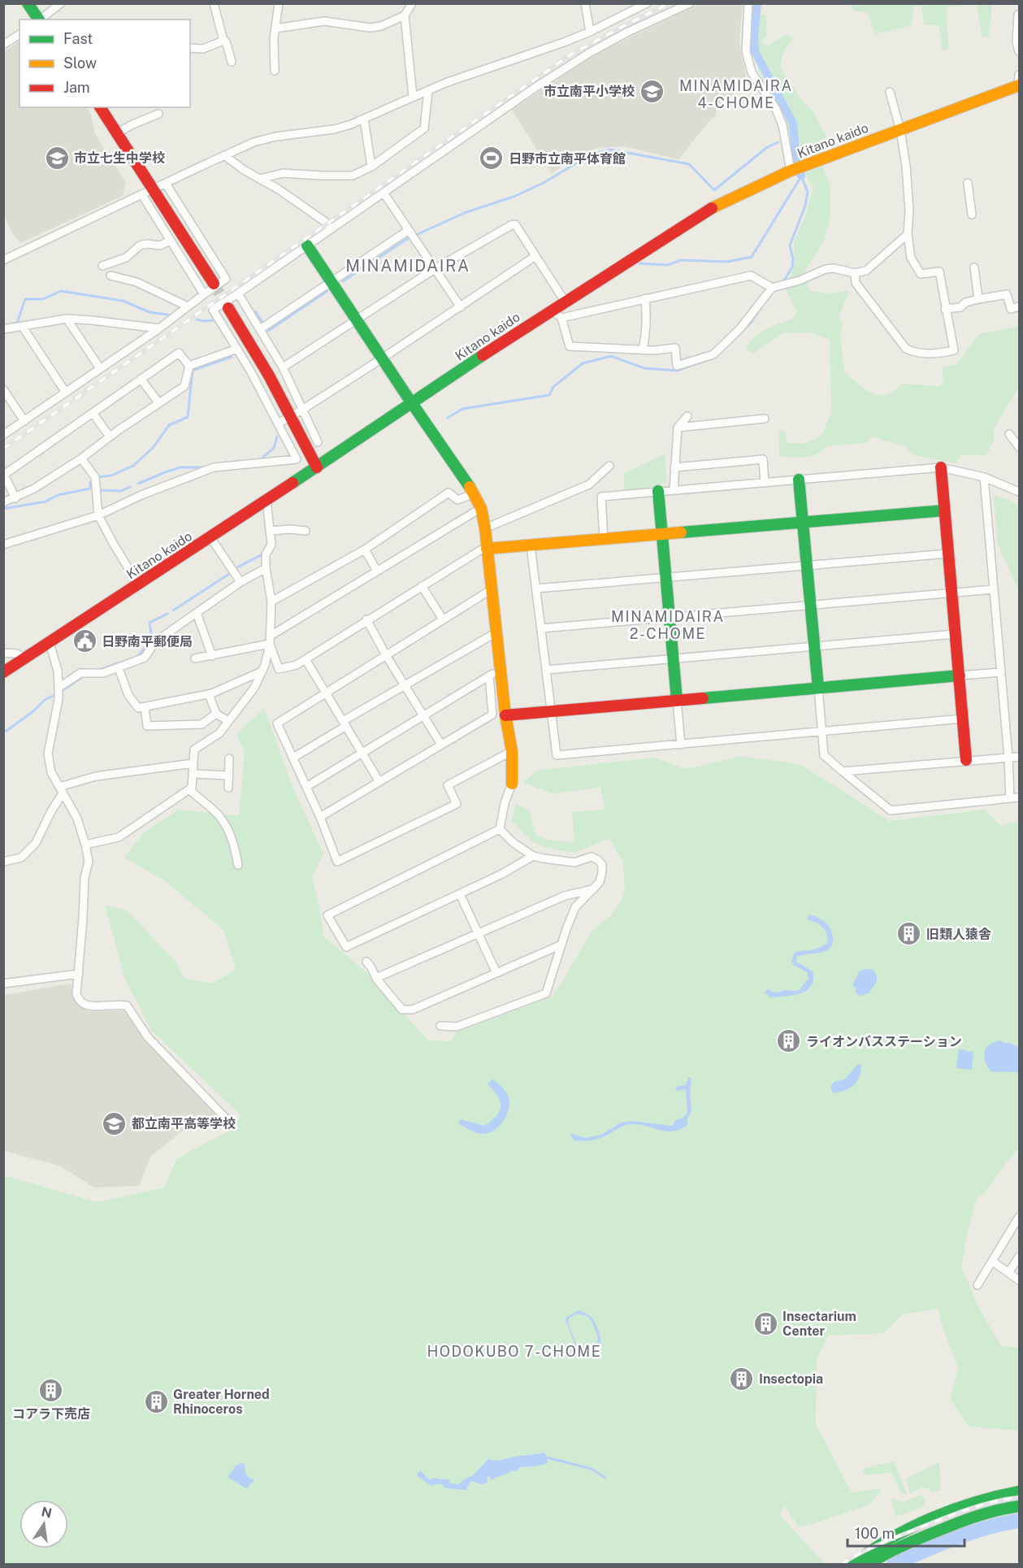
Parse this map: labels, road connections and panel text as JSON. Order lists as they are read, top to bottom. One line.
{"streets":{"street":["Kitano kaido"]},"districts":["MINAMIDAIRA 4-CHOME","MINAMIDAIRA","MINAMIDAIRA 2-CHOME","HODOKUBO 7-CHOME"],"places":{"school or university":["市立南平小学校","市立七生中学校","都立南平高等学校"],"sports":["日野市立南平体育館"],"public building":["日野南平郵便局"],"building":["旧類人猿舎","ライオンバスステーション","Insectarium Center","Insectopia","コアラ下売店","Greater Horned Rhinoceros"]},"legend":["Fast","Slow","Jam"],"scale_bar":"100 m","north":"top"}
